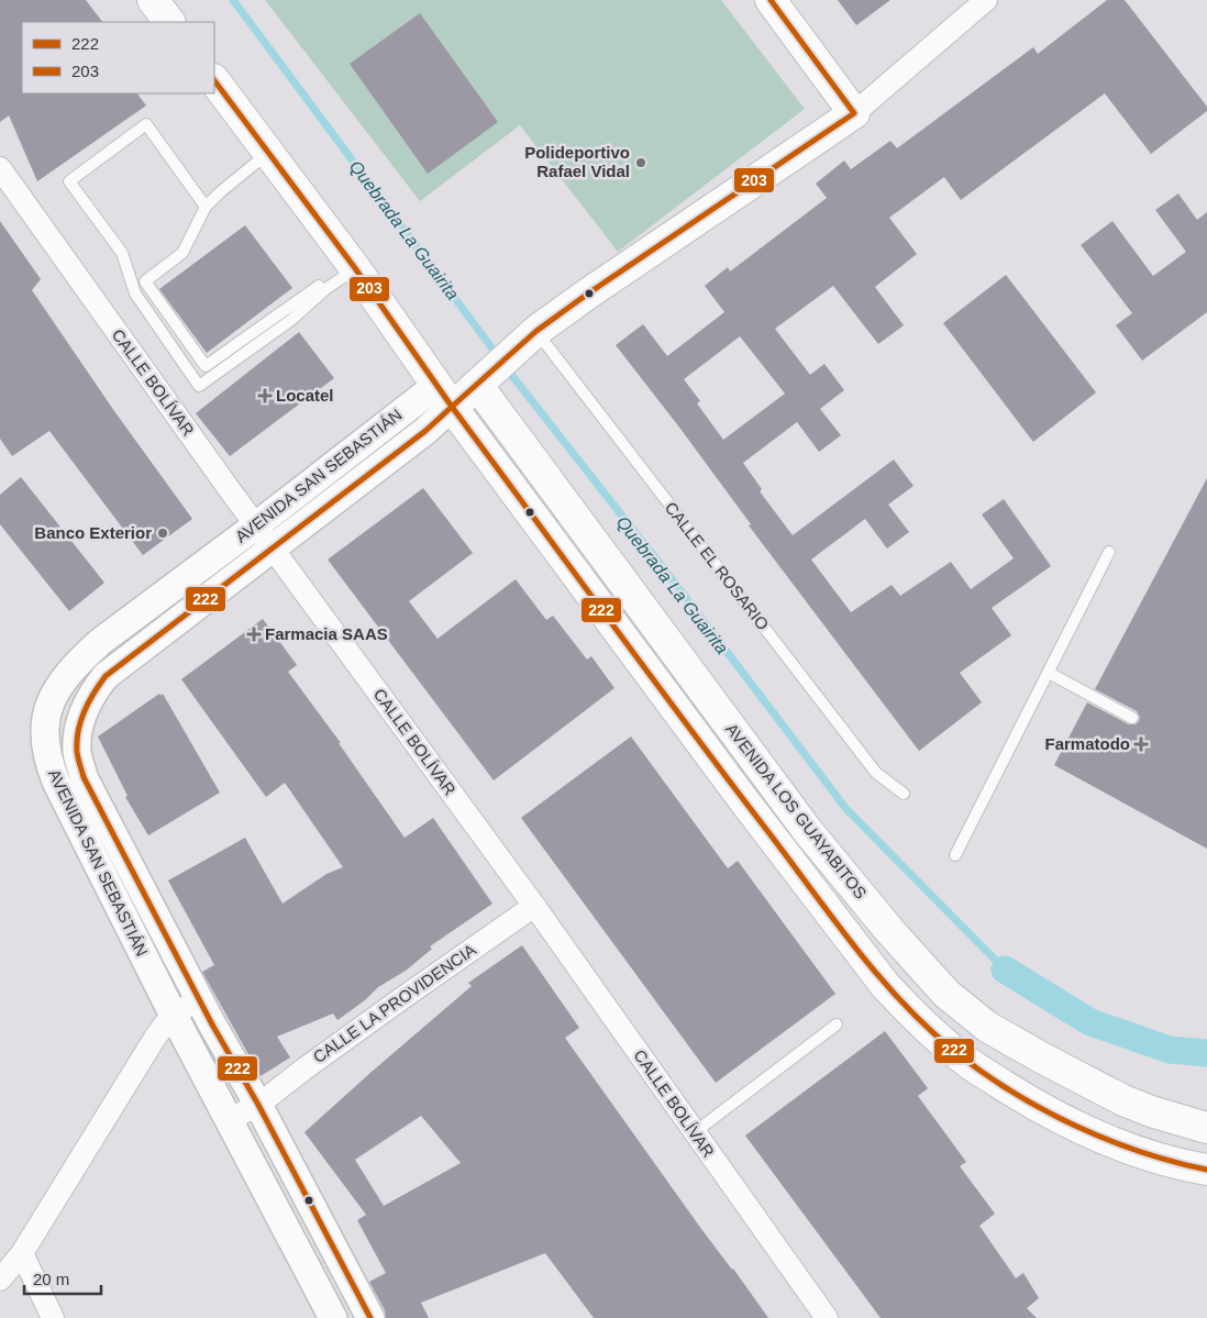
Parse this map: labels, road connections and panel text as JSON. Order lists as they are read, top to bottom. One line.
{"streets":{"main road":["AVENIDA LOS GUAYABITOS"],"street":["CALLE BOLÍVAR","AVENIDA SAN SEBASTIÁN","CALLE LA PROVIDENCIA"],"lane":["CALLE EL ROSARIO"]},"crossings":[["CALLE BOLÍVAR","AVENIDA SAN SEBASTIÁN"],["CALLE BOLÍVAR","CALLE LA PROVIDENCIA"],["AVENIDA SAN SEBASTIÁN","AVENIDA LOS GUAYABITOS"],["AVENIDA SAN SEBASTIÁN","CALLE LA PROVIDENCIA"]],"water":["Quebrada La Guairita"],"places":{"other":["Polideportivo Rafael Vidal","Banco Exterior"],"health":["Locatel","Farmacia SAAS","Farmatodo"]},"lines":["transit line 203","transit line 222"],"legend":["222","203"],"scale_bar":"20 m"}
